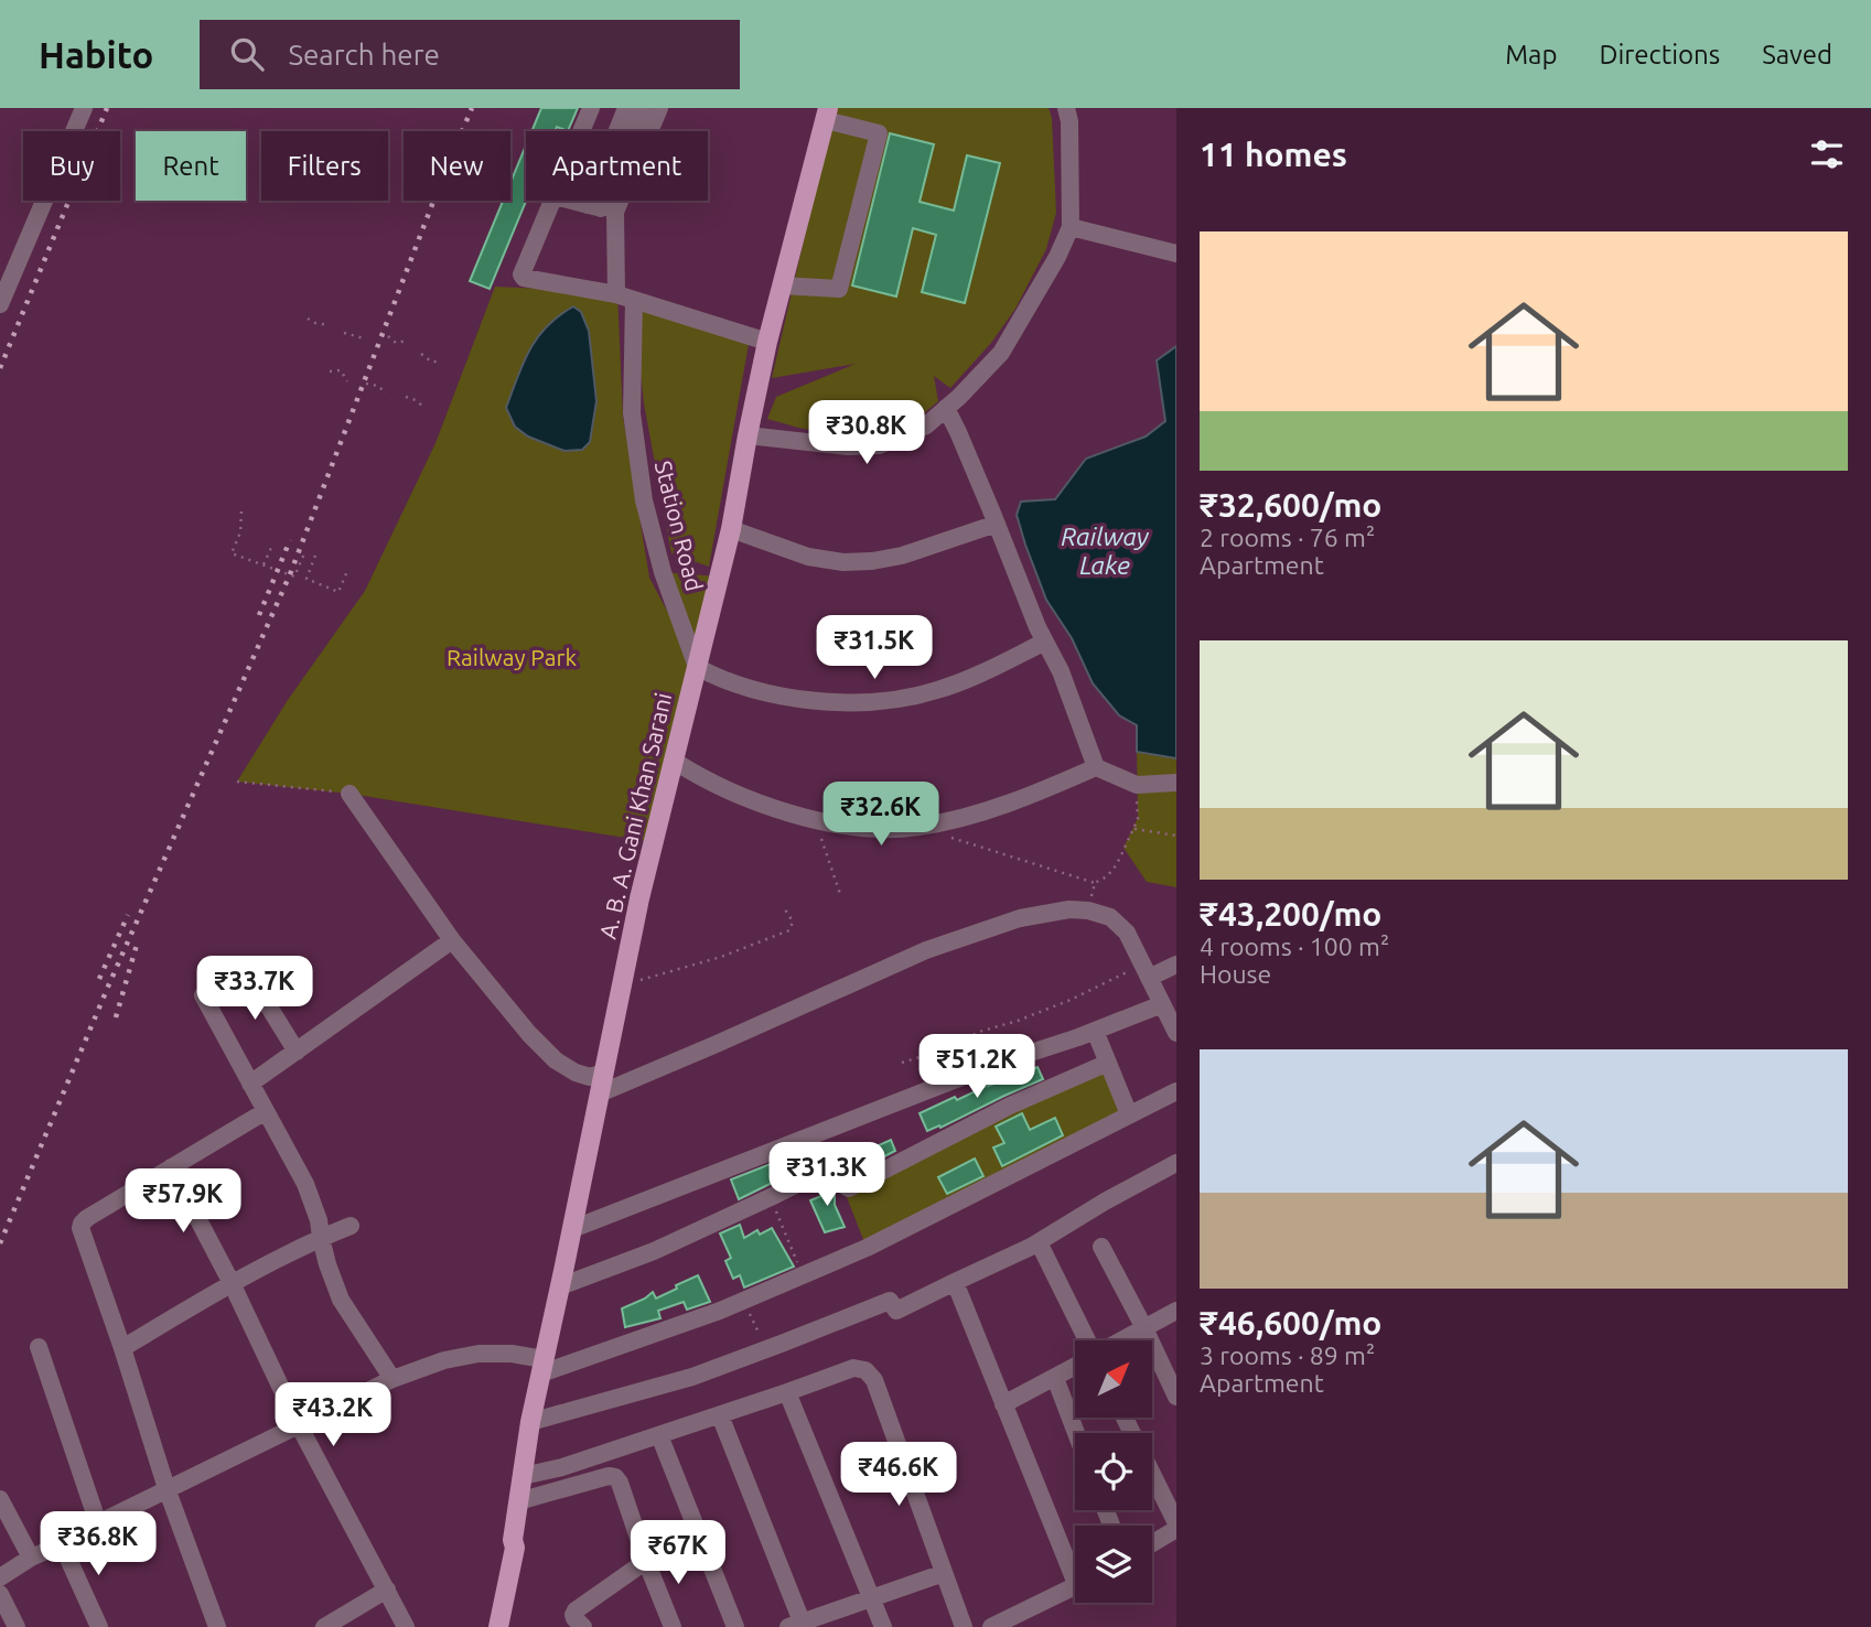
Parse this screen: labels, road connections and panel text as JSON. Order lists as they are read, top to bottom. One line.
{"streets":{"main road":["A. B. A. Gani Khan Sarani"],"street":["Station Road"]},"crossings":[["Station Road","A. B. A. Gani Khan Sarani"]],"water":["Railway Lake"],"parks":["Railway Park"],"north":"top right","page":{"header":"Habito","search":"Search here","nav":["Map","Directions","Saved"],"heading":"11 homes","chip":["Buy","Rent","Filters","New","Apartment"],"list":[{"name":"₹32,600/mo","note":"2 rooms · 76 m² · Apartment"},{"name":"₹43,200/mo","note":"4 rooms · 100 m² · House"},{"name":"₹46,600/mo","note":"3 rooms · 89 m² · Apartment"}],"price":["₹30.8K","₹31.5K","₹32.6K","₹33.7K","₹51.2K","₹31.3K","₹57.9K","₹43.2K","₹46.6K","₹36.8K","₹67K"]}}
